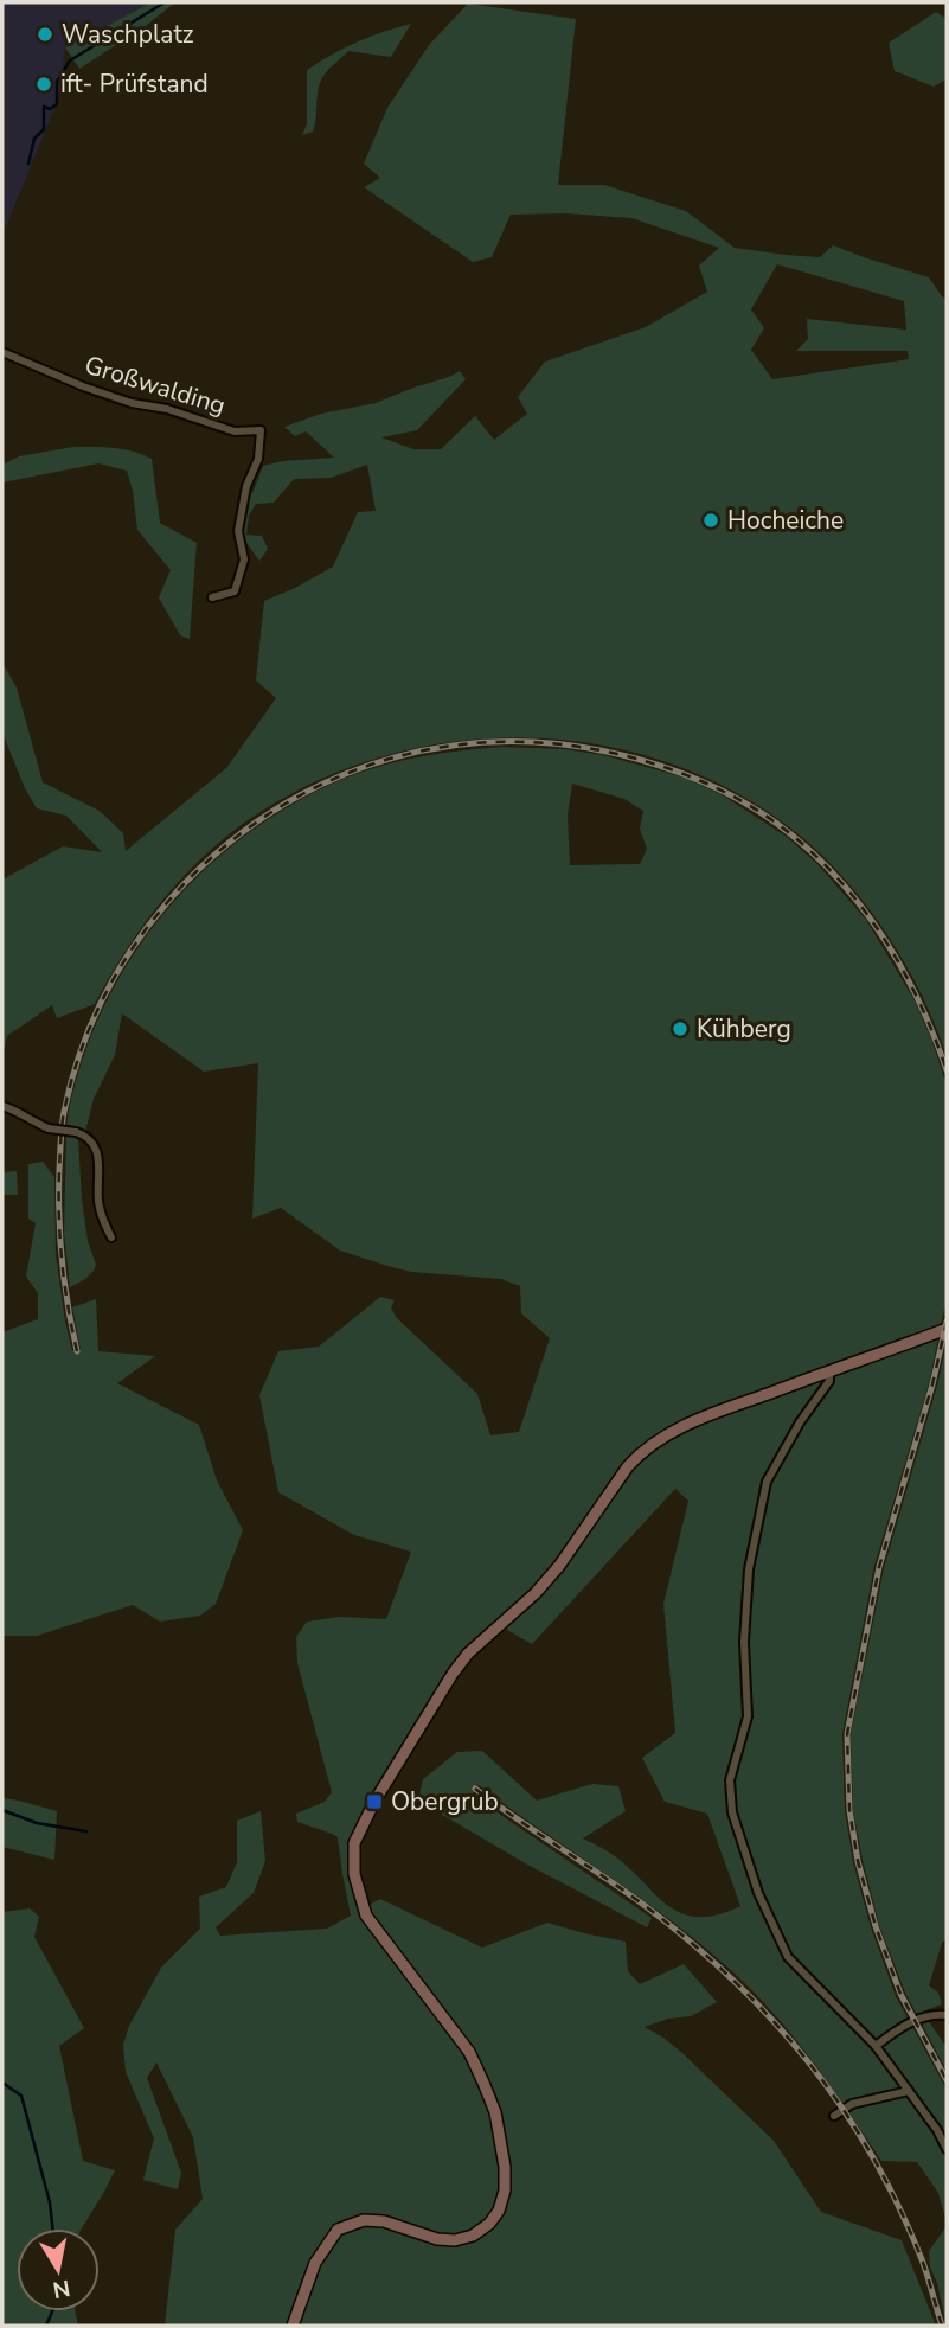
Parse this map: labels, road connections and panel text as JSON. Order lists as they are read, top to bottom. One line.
{"streets":{"street":["Großwalding"]},"places":{"other":["Waschplatz","ift- Prüfstand","Hocheiche","Kühberg"],"transit":["Obergrub"]},"north":"bottom"}
